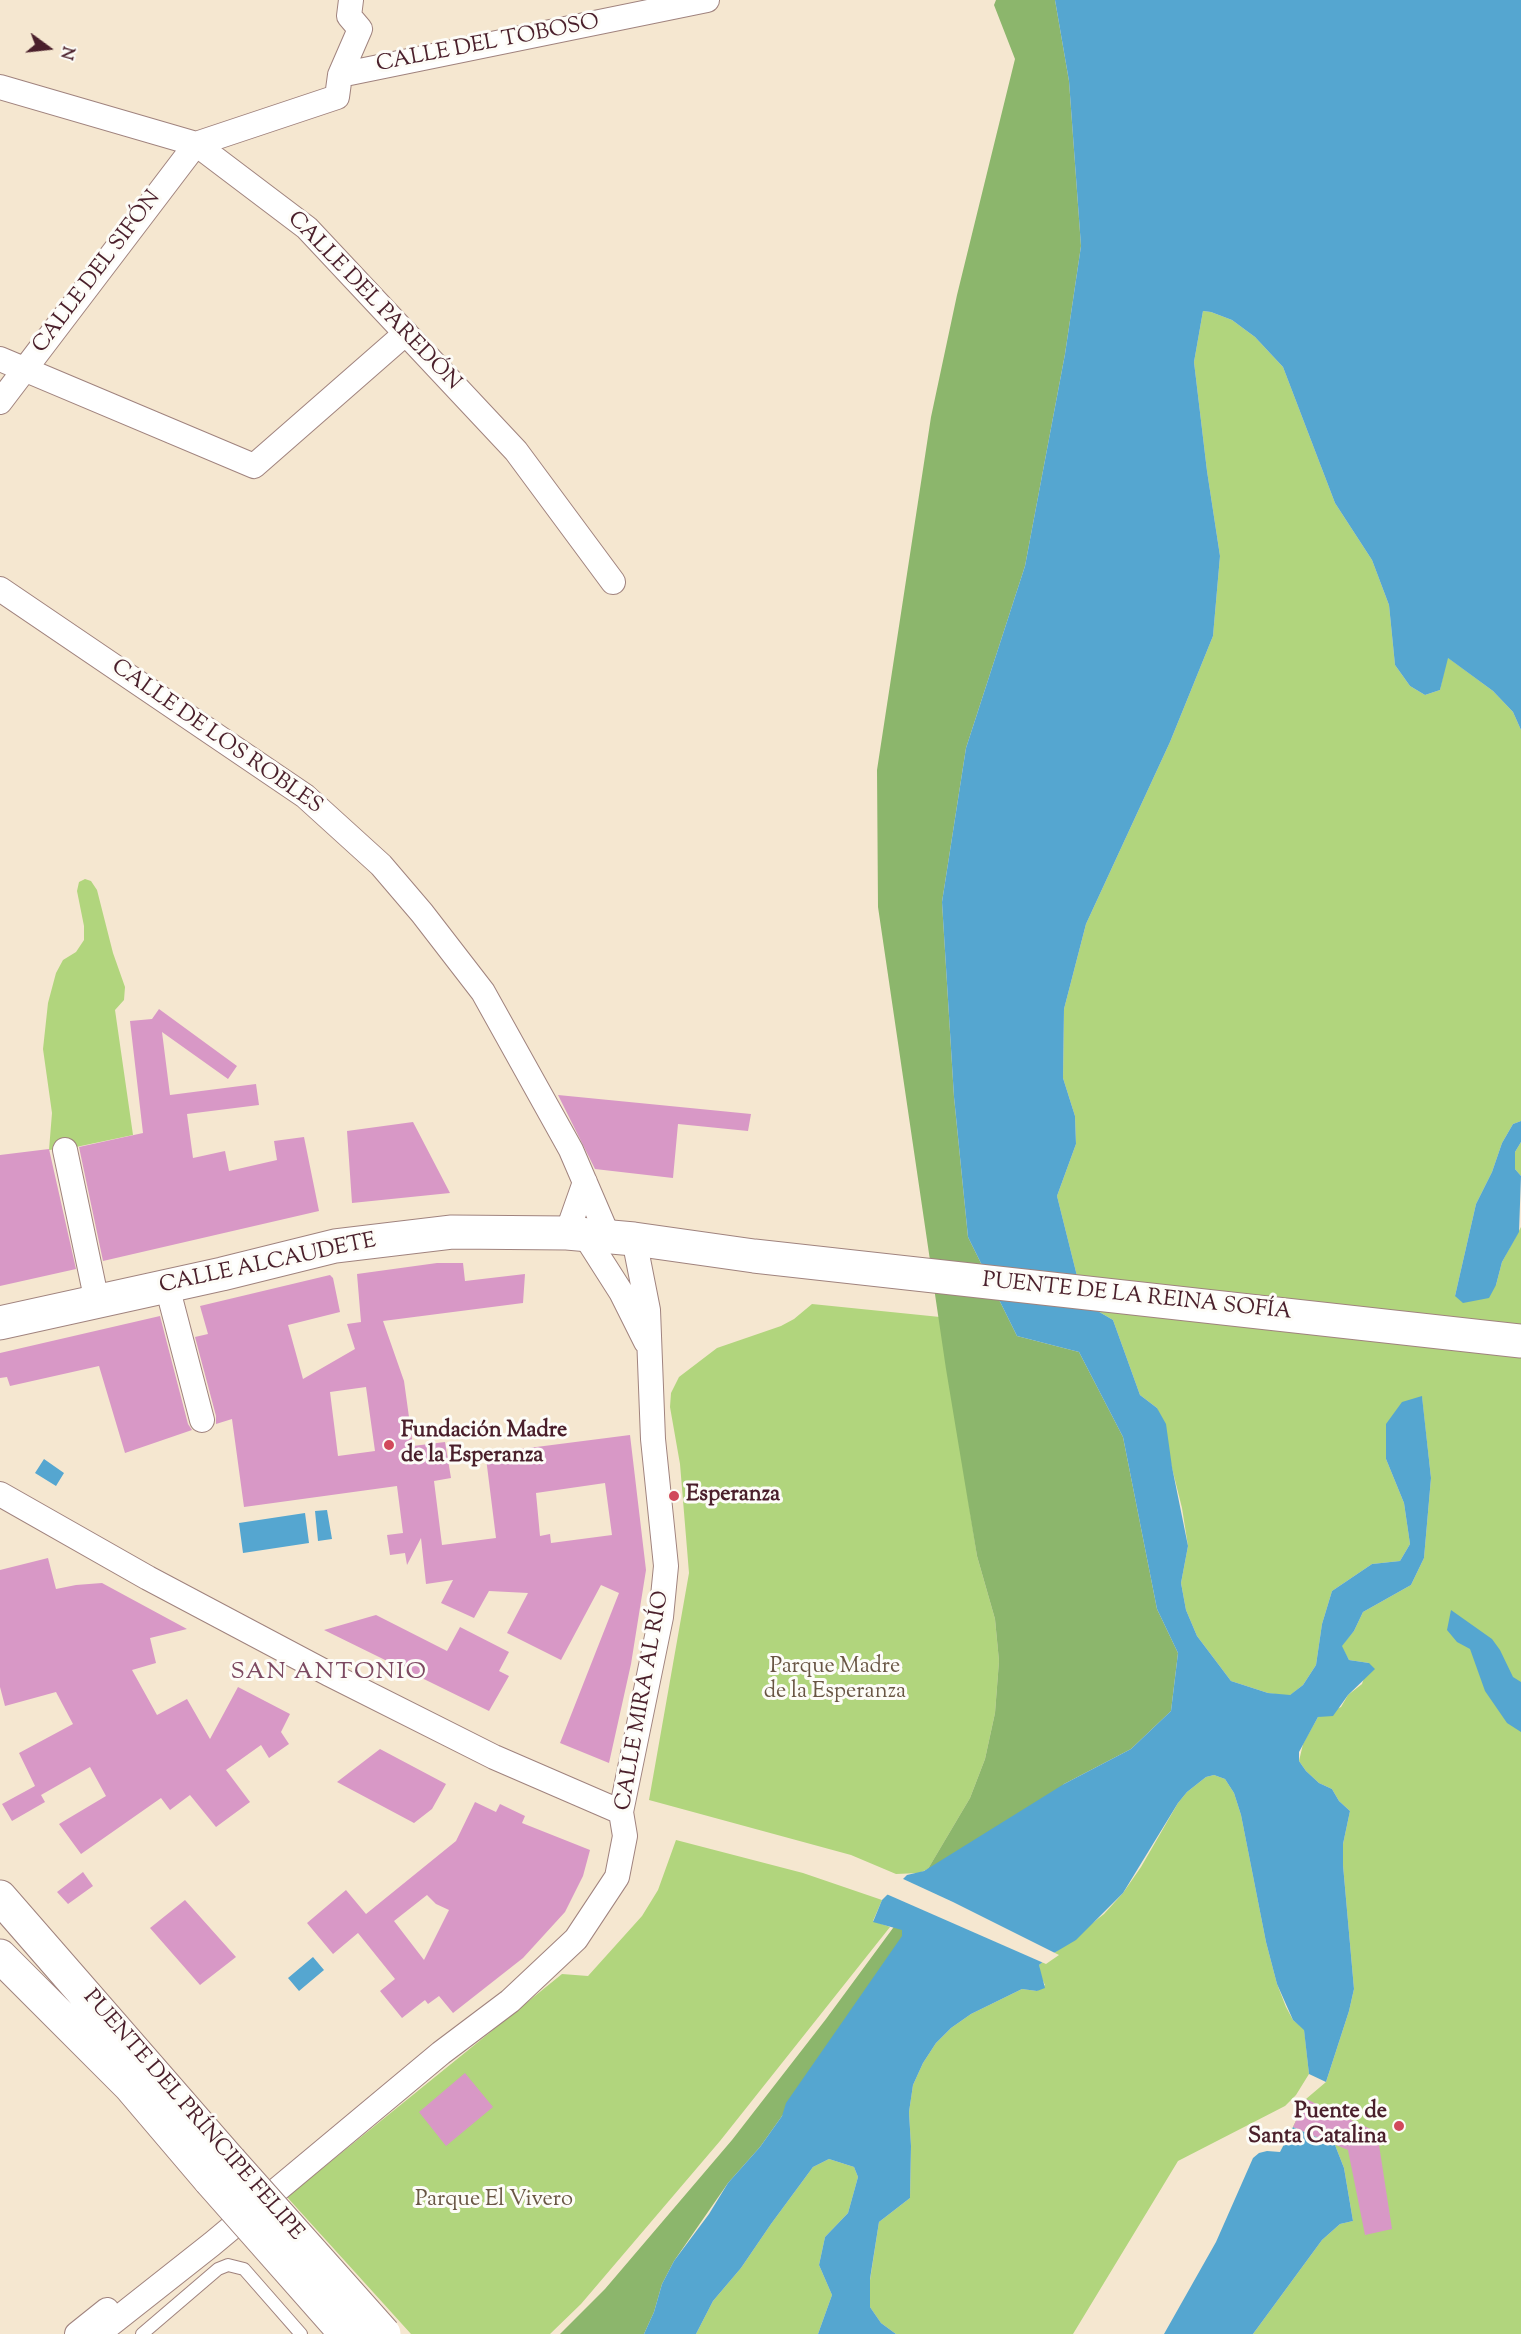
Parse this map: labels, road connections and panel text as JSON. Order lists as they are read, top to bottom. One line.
{"streets":{"main road":["CALLE ALCAUDETE","PUENTE DE LA REINA SOFÍA","PUENTE DEL PRÍNCIPE FELIPE"],"street":["CALLE DEL TOBOSO","CALLE DEL SIFÓN","CALLE DEL PAREDÓN","CALLE DE LOS ROBLES","CALLE MIRA AL RÍO"]},"crossings":[["CALLE DEL SIFÓN","CALLE DEL PAREDÓN"],["CALLE DE LOS ROBLES","CALLE ALCAUDETE"],["CALLE DE LOS ROBLES","CALLE MIRA AL RÍO"],["CALLE ALCAUDETE","PUENTE DE LA REINA SOFÍA"],["CALLE ALCAUDETE","CALLE MIRA AL RÍO"]],"districts":["SAN ANTONIO"],"parks":["Parque Madre de la Esperanza","Parque El Vivero"],"places":["Fundación Madre de la Esperanza","Esperanza","Puente de Santa Catalina"],"north":"right"}
